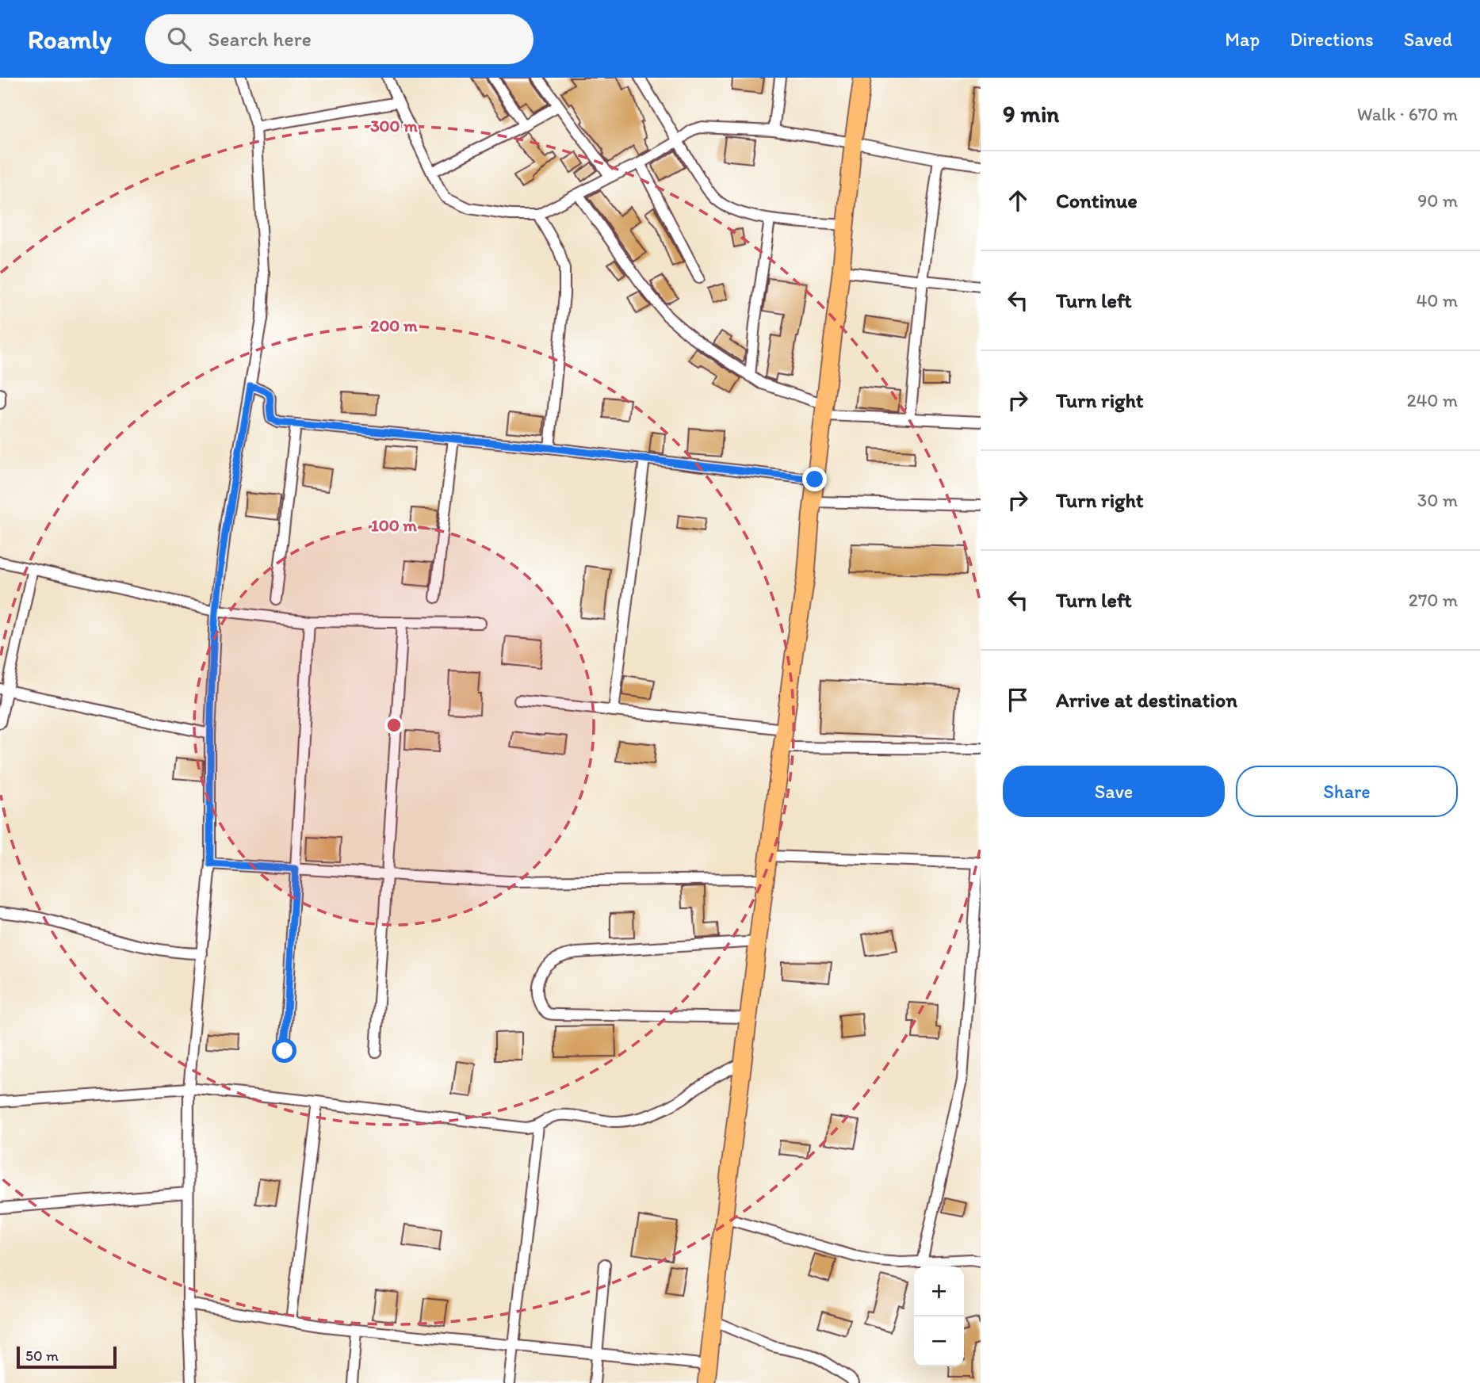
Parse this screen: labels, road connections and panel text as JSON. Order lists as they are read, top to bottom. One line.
{"scale_bar":"50 m","page":{"header":"Roamly","search":"Search here","nav":["Map","Directions","Saved"],"heading":["9 min","Walk · 670 m"],"list":[["Continue","90 m"],["Turn left","40 m"],["Turn right","240 m"],["Turn right","30 m"],["Turn left","270 m"],"Arrive at destination"],"buttons":["Save","Share"],"map_buttons":["+","−"],"scale":"50 m"},"rings":["300 m","200 m","100 m"]}
